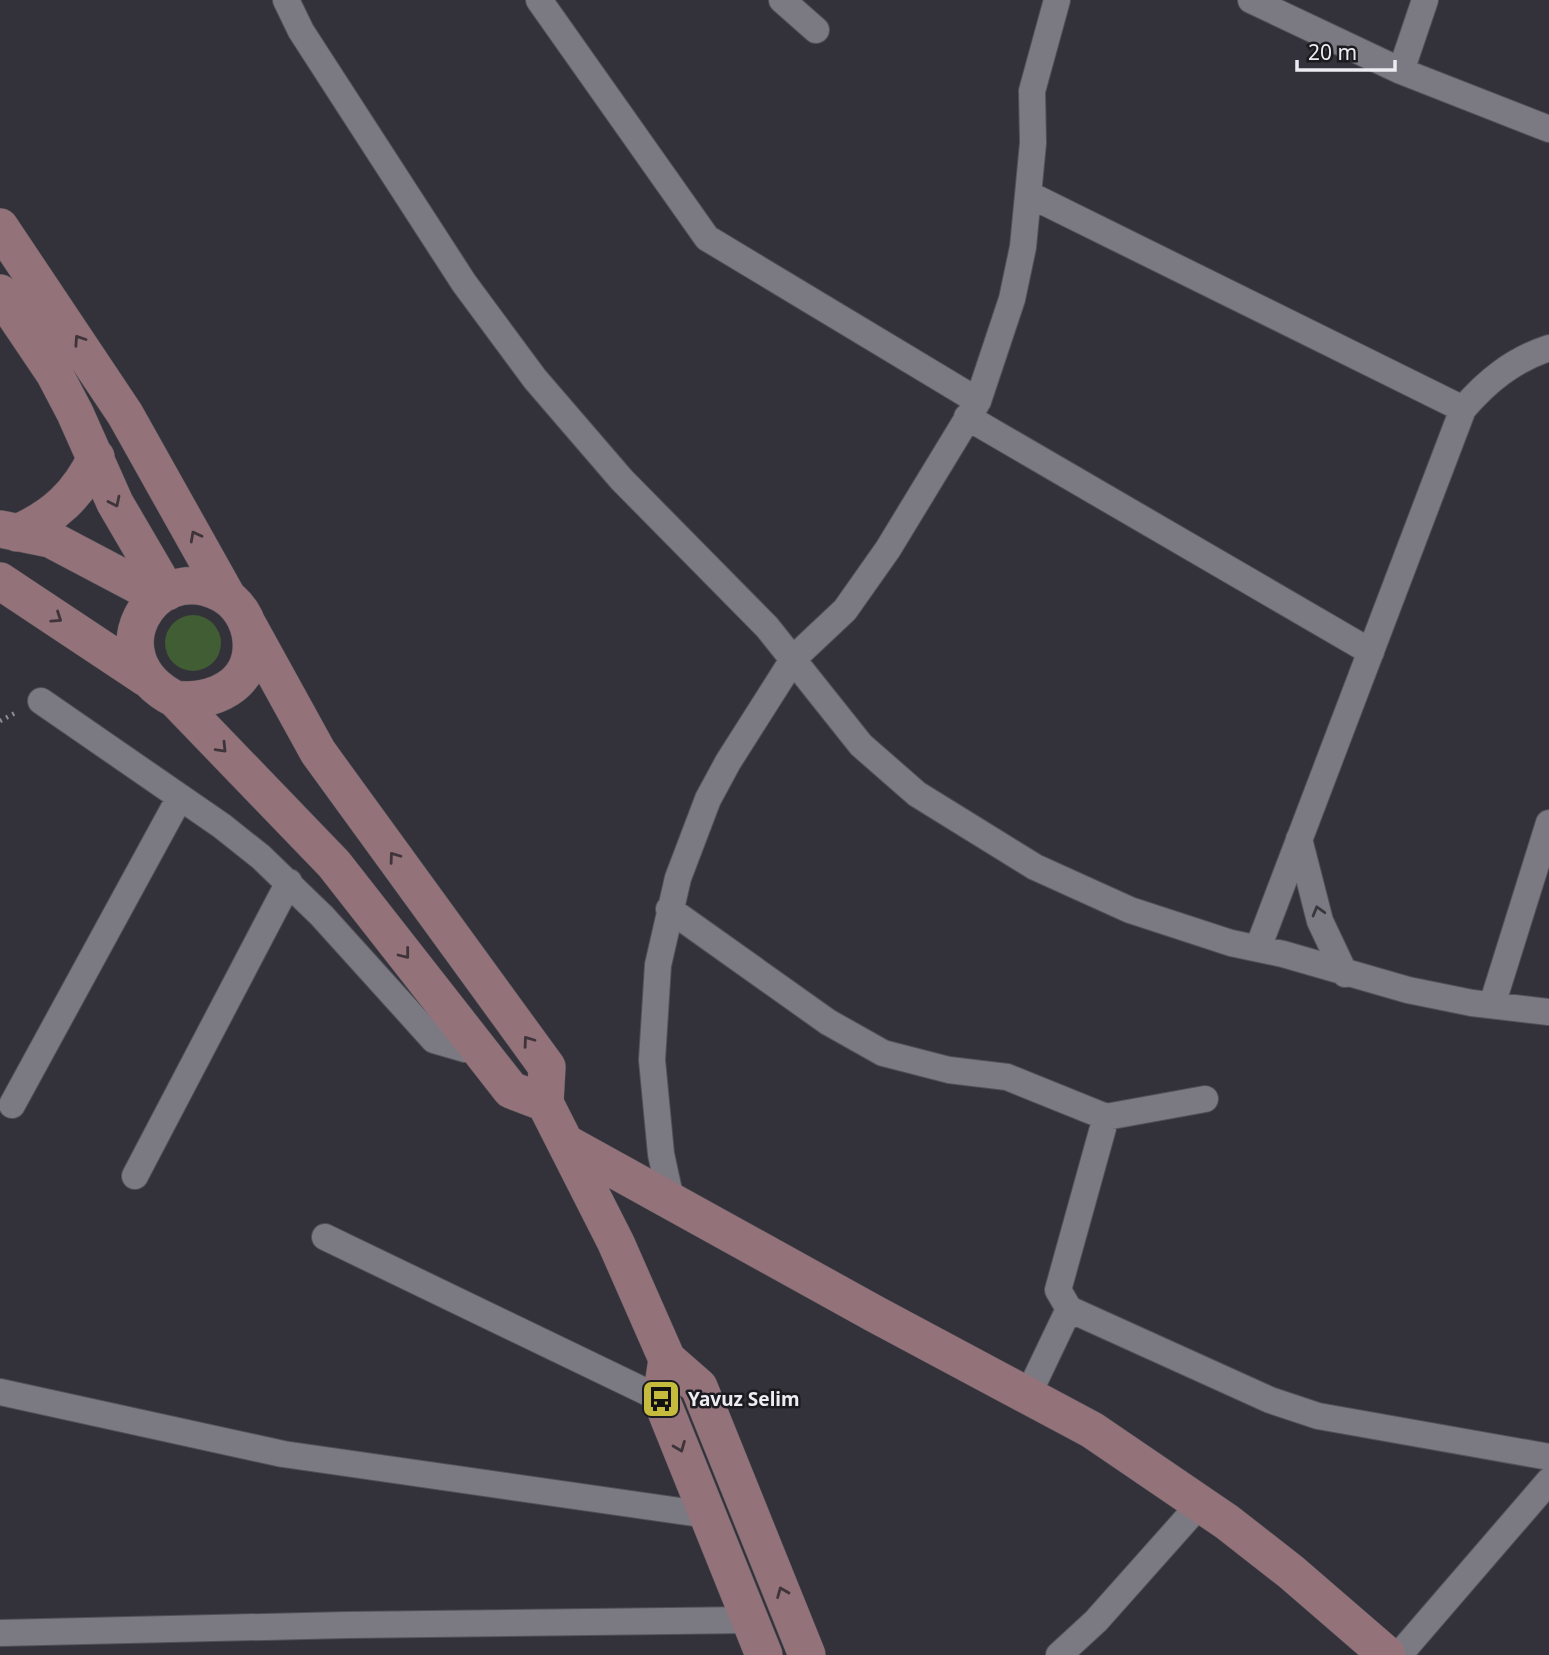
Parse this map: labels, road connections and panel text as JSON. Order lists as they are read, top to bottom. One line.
{"places":{"bus stop":["Yavuz Selim"]},"scale_bar":"20 m"}
